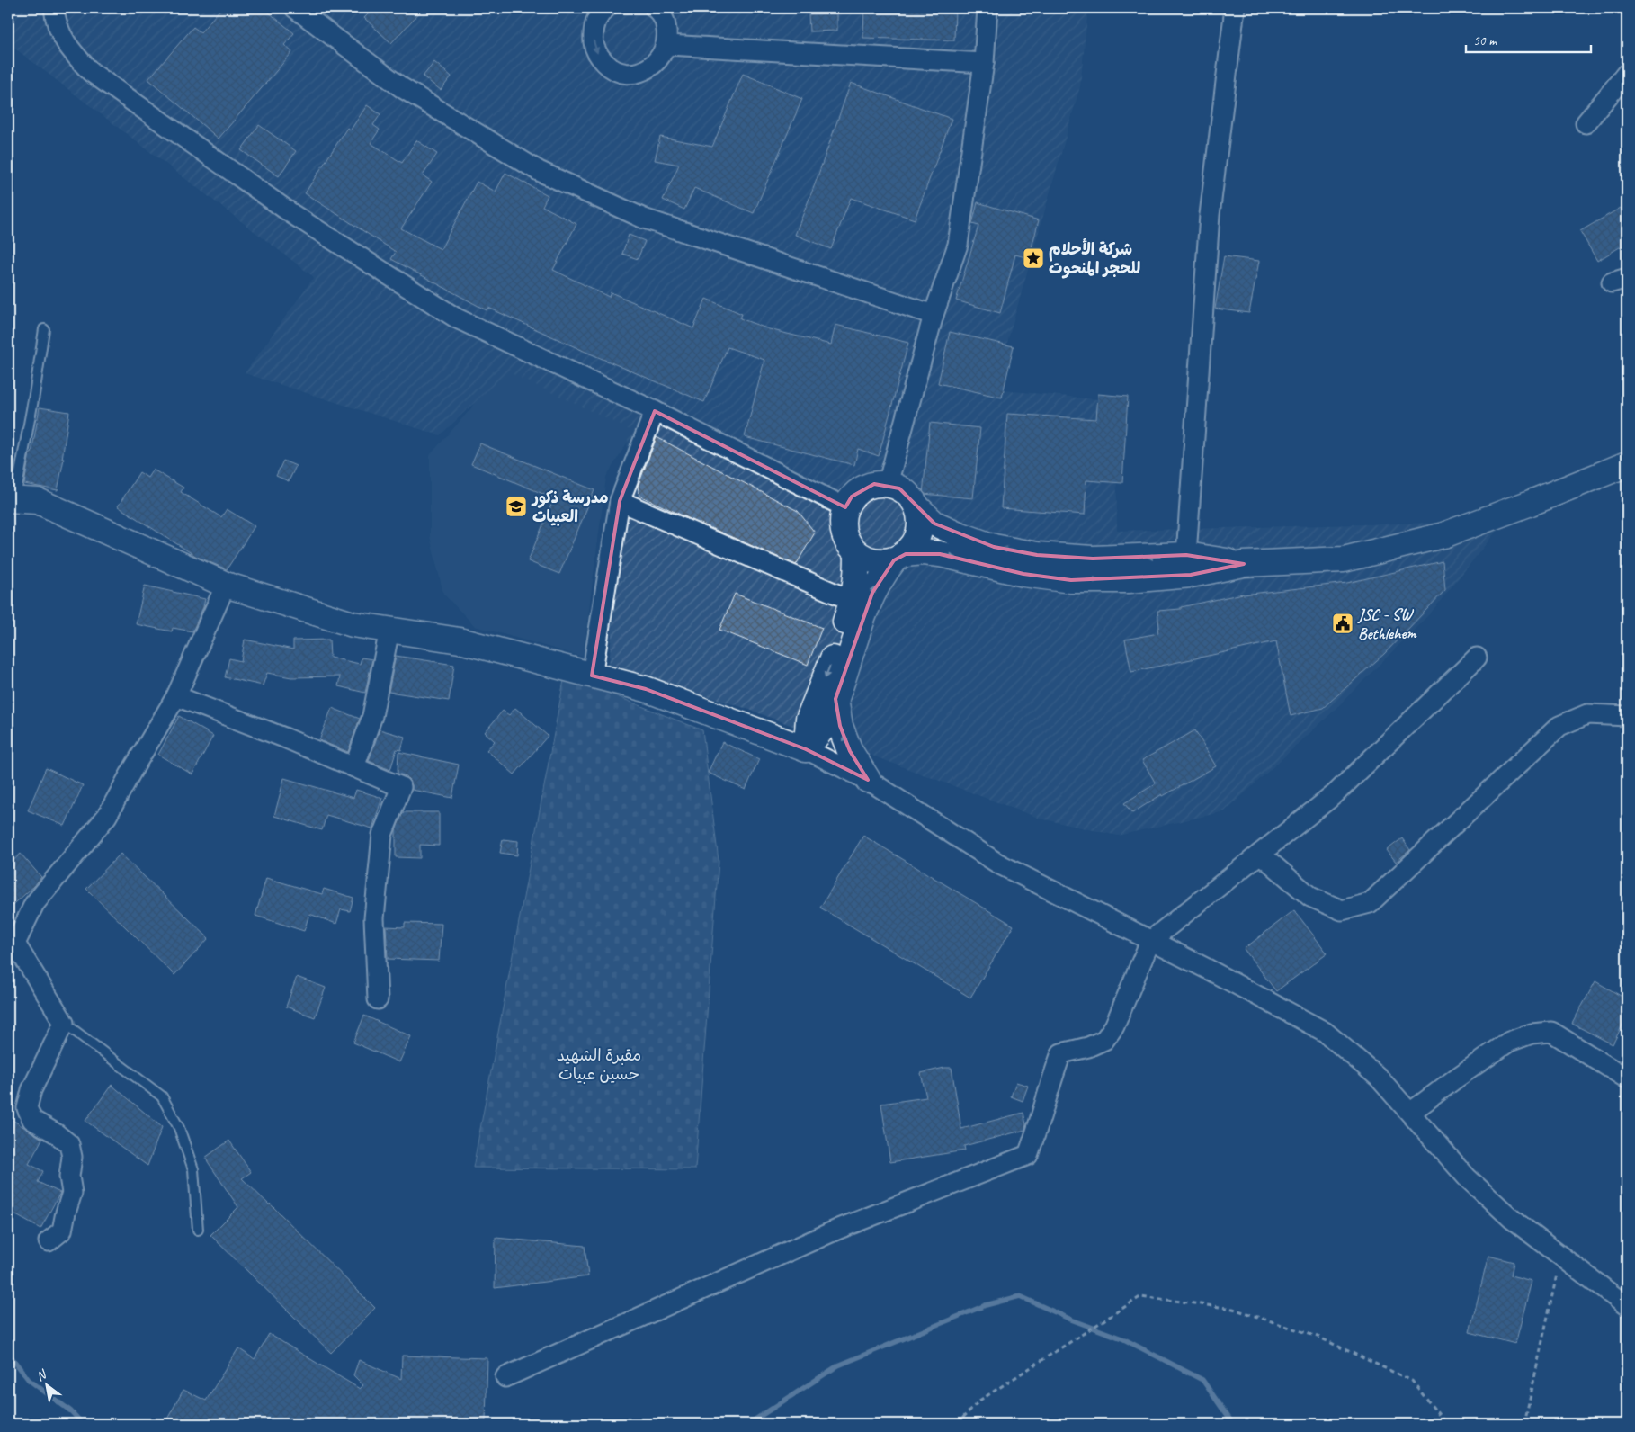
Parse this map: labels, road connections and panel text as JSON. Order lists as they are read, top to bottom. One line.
{"parks":["مقبرة الشهيد حسين عبيات"],"places":{"place":["شركة الأحلام للحجر المنحوت"],"school or university":["مدرسة ذكور العبيات"],"public building":["JSC - SW Bethlehem"]},"scale_bar":"50 m","north":"top left"}
